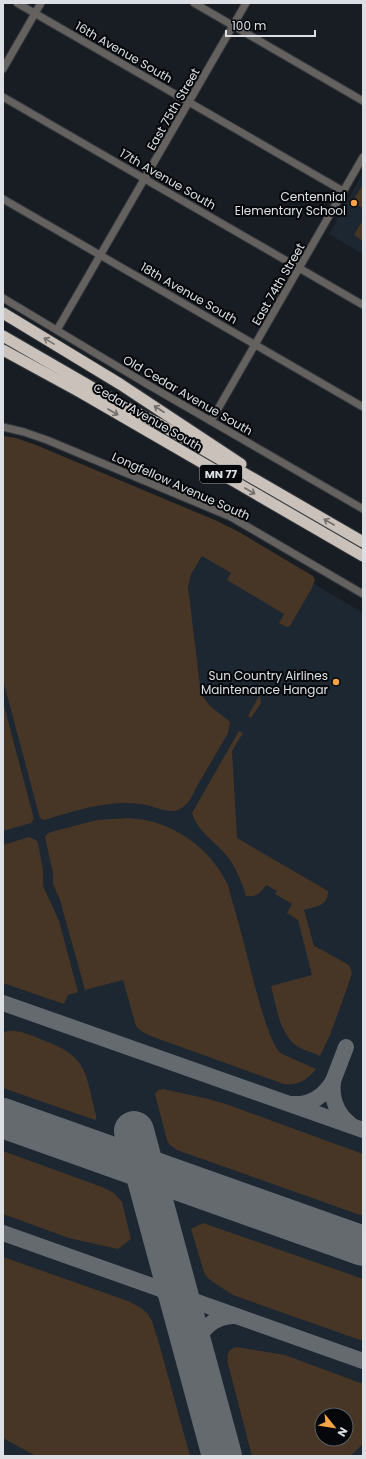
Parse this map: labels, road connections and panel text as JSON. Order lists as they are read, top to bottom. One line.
{"streets":{"highway":["Cedar Avenue South","MN 77"],"street":["16th Avenue South","East 75th Street","17th Avenue South","East 74th Street","18th Avenue South","Old Cedar Avenue South","Longfellow Avenue South"]},"crossings":[["16th Avenue South","East 75th Street"],["16th Avenue South","East 74th Street"],["East 75th Street","17th Avenue South"],["East 75th Street","18th Avenue South"],["East 75th Street","Old Cedar Avenue South"],["17th Avenue South","East 74th Street"],["East 74th Street","18th Avenue South"],["East 74th Street","Old Cedar Avenue South"]],"places":["Centennial Elementary School","Sun Country Airlines Maintenance Hangar"],"scale_bar":"100 m","north":"bottom right"}
